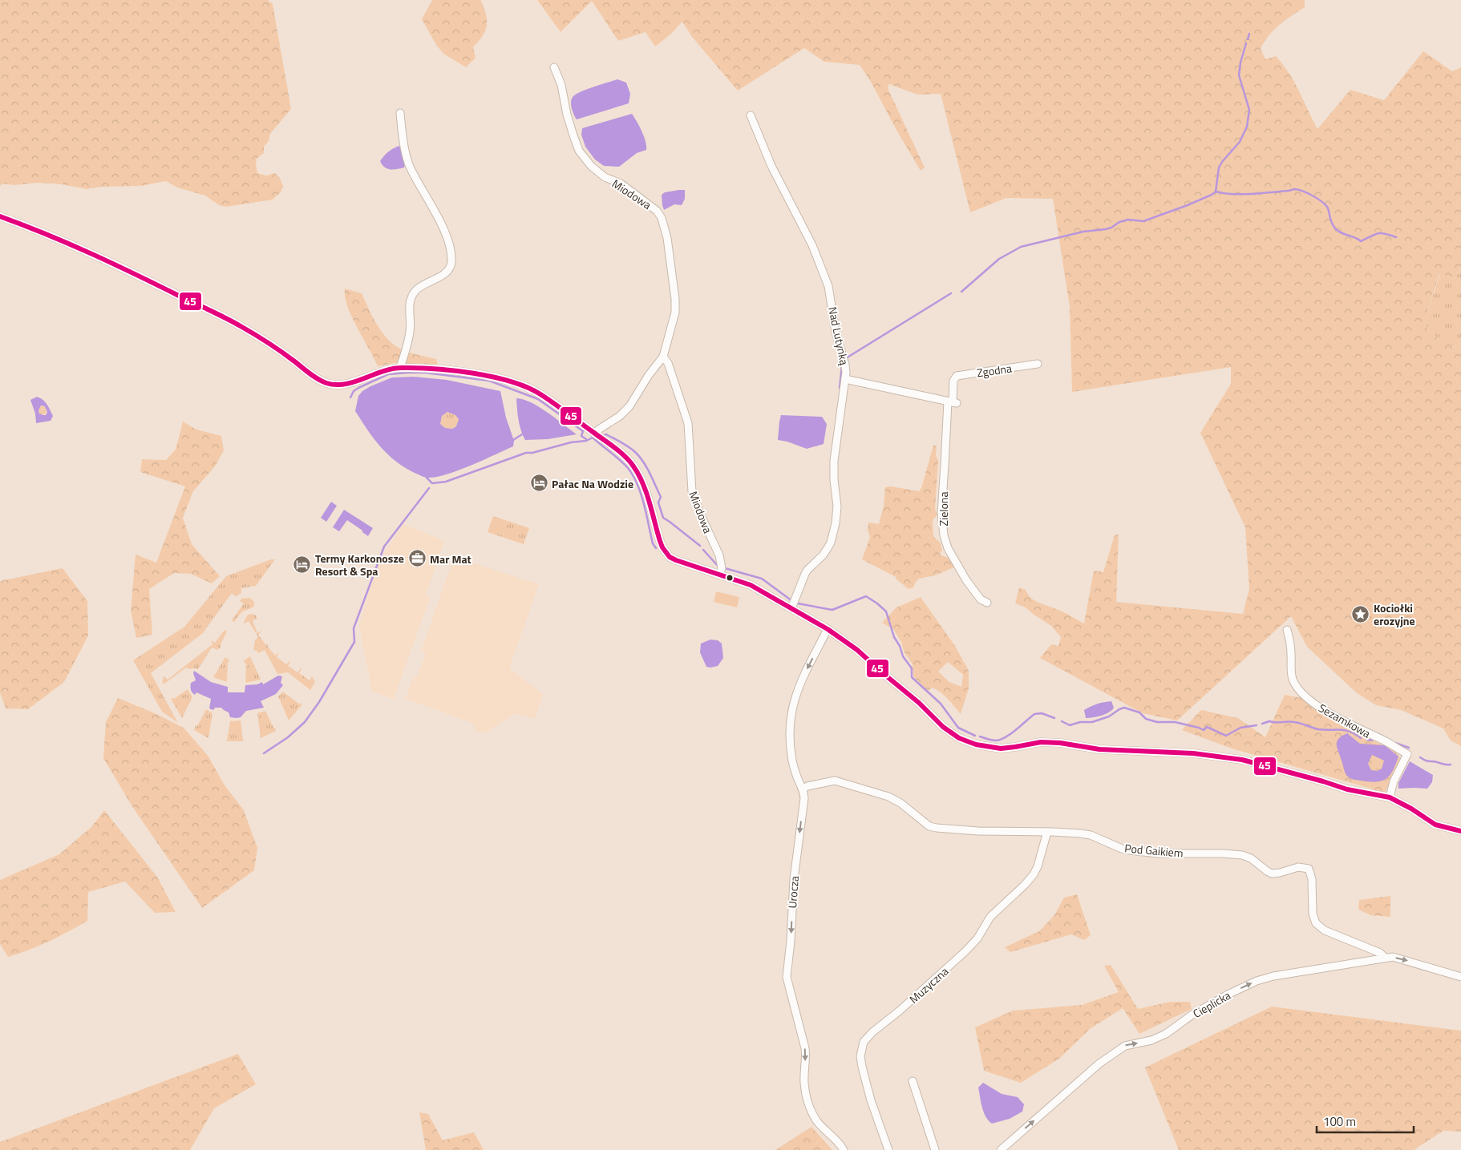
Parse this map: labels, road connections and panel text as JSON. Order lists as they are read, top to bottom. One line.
{"streets":{"street":["Miodowa","Nad Lutynką","Zgodna","Zielona","Sezamkowa","Pod Gaikiem","Urocza","Muzyczna","Cieplicka"]},"crossings":[["Zgodna","Zielona"],["Pod Gaikiem","Urocza"],["Pod Gaikiem","Muzyczna"],["Pod Gaikiem","Cieplicka"]],"one_way":["Urocza","Cieplicka"],"places":{"hotel":["Pałac Na Wodzie","Termy Karkonosze Resort & Spa"],"office":["Mar Mat"],"place":["Kociołki erozyjne"]},"lines":["transit line 45"],"scale_bar":"100 m"}
